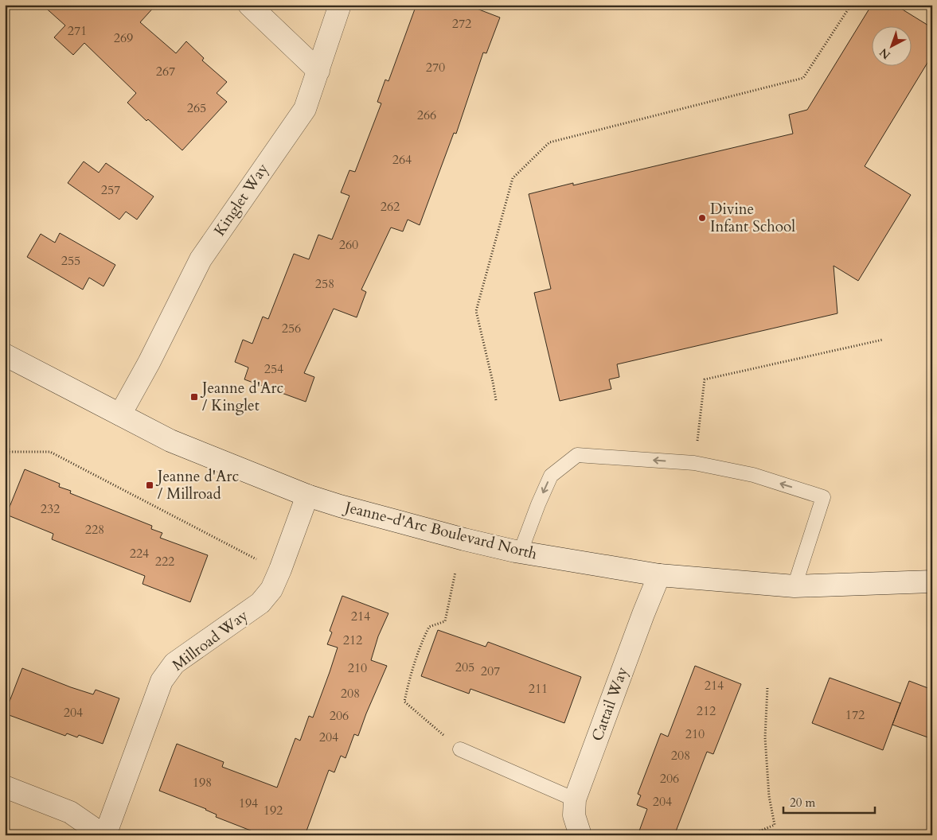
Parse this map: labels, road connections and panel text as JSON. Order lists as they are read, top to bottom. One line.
{"streets":{"street":["Kinglet Way","Jeanne-d'Arc Boulevard North","Millroad Way","Cattail Way"]},"crossings":[["Kinglet Way","Jeanne-d'Arc Boulevard North"],["Jeanne-d'Arc Boulevard North","Millroad Way"],["Jeanne-d'Arc Boulevard North","Cattail Way"]],"places":{"other":["Divine Infant School"],"transit":["Jeanne d'Arc / Kinglet","Jeanne d'Arc / Millroad"]},"house_numbers":["272","271","269","270","267","265","266","264","257","262","260","255","258","256","254","232","228","224","222","214","212","205","210","207","214","211","208","212","204","172","206","210","204","208","206","198","204","194","192"],"scale_bar":"20 m","north":"bottom left"}
